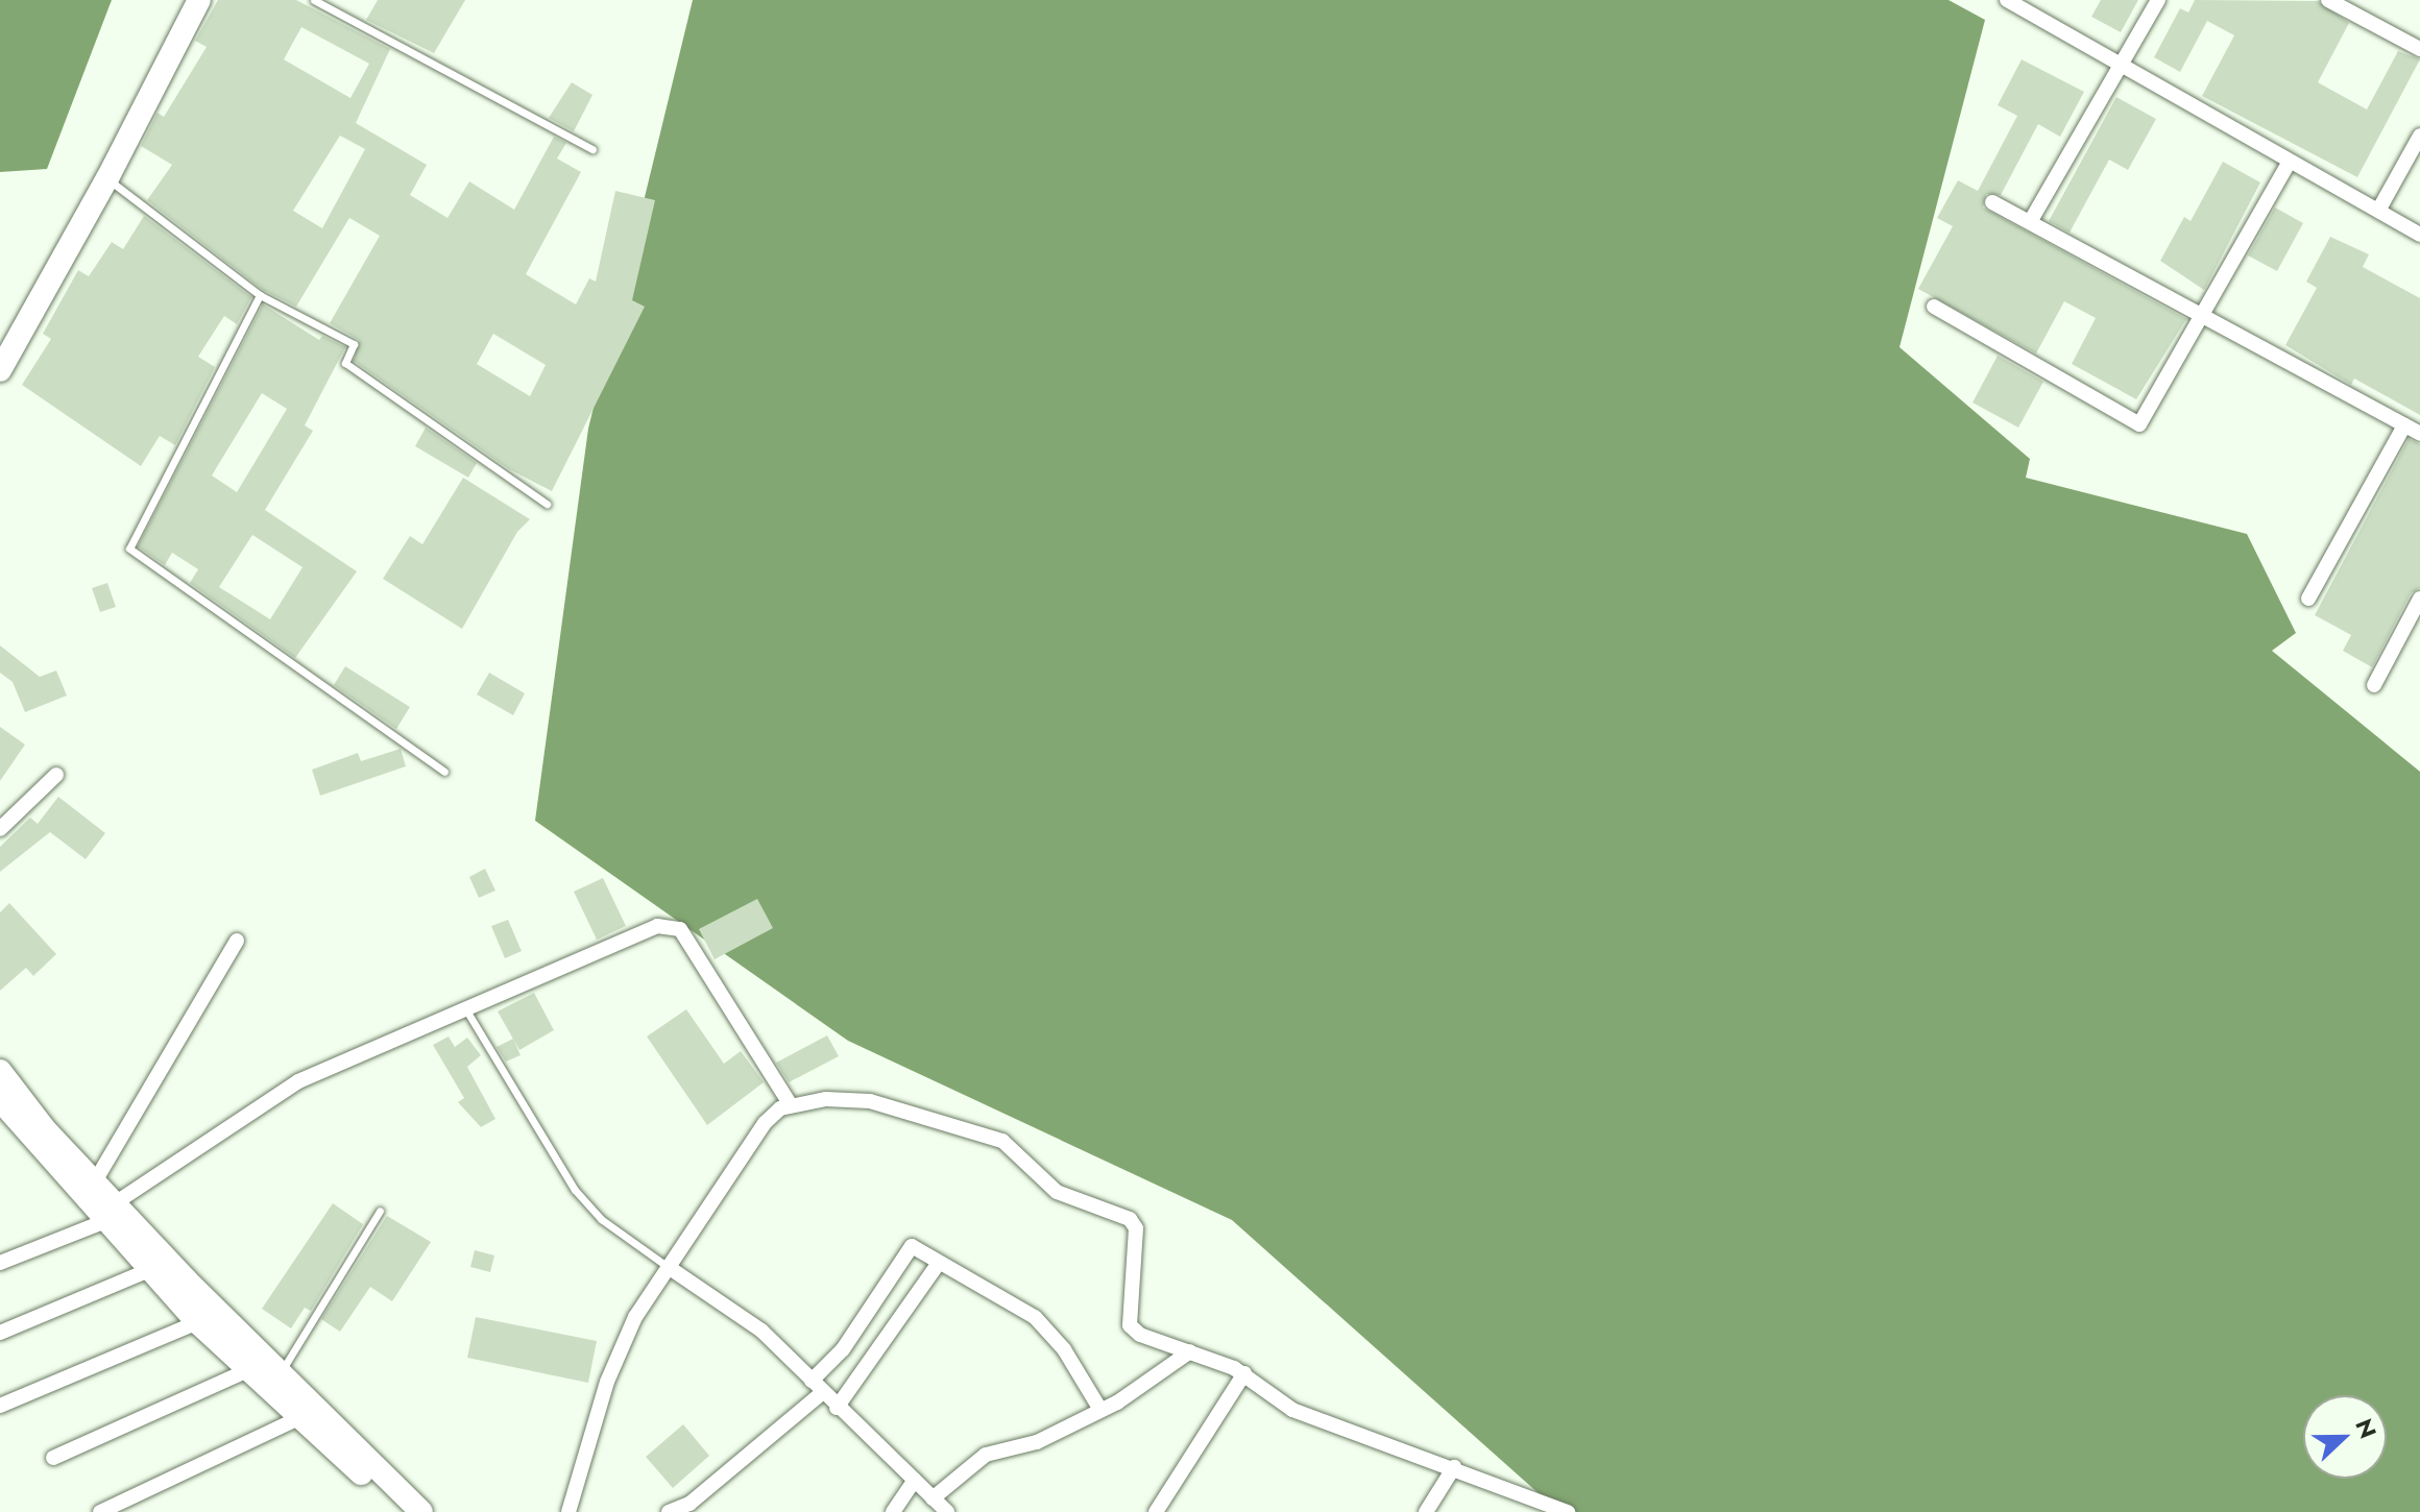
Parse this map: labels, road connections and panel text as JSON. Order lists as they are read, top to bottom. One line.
{"north":"right"}
